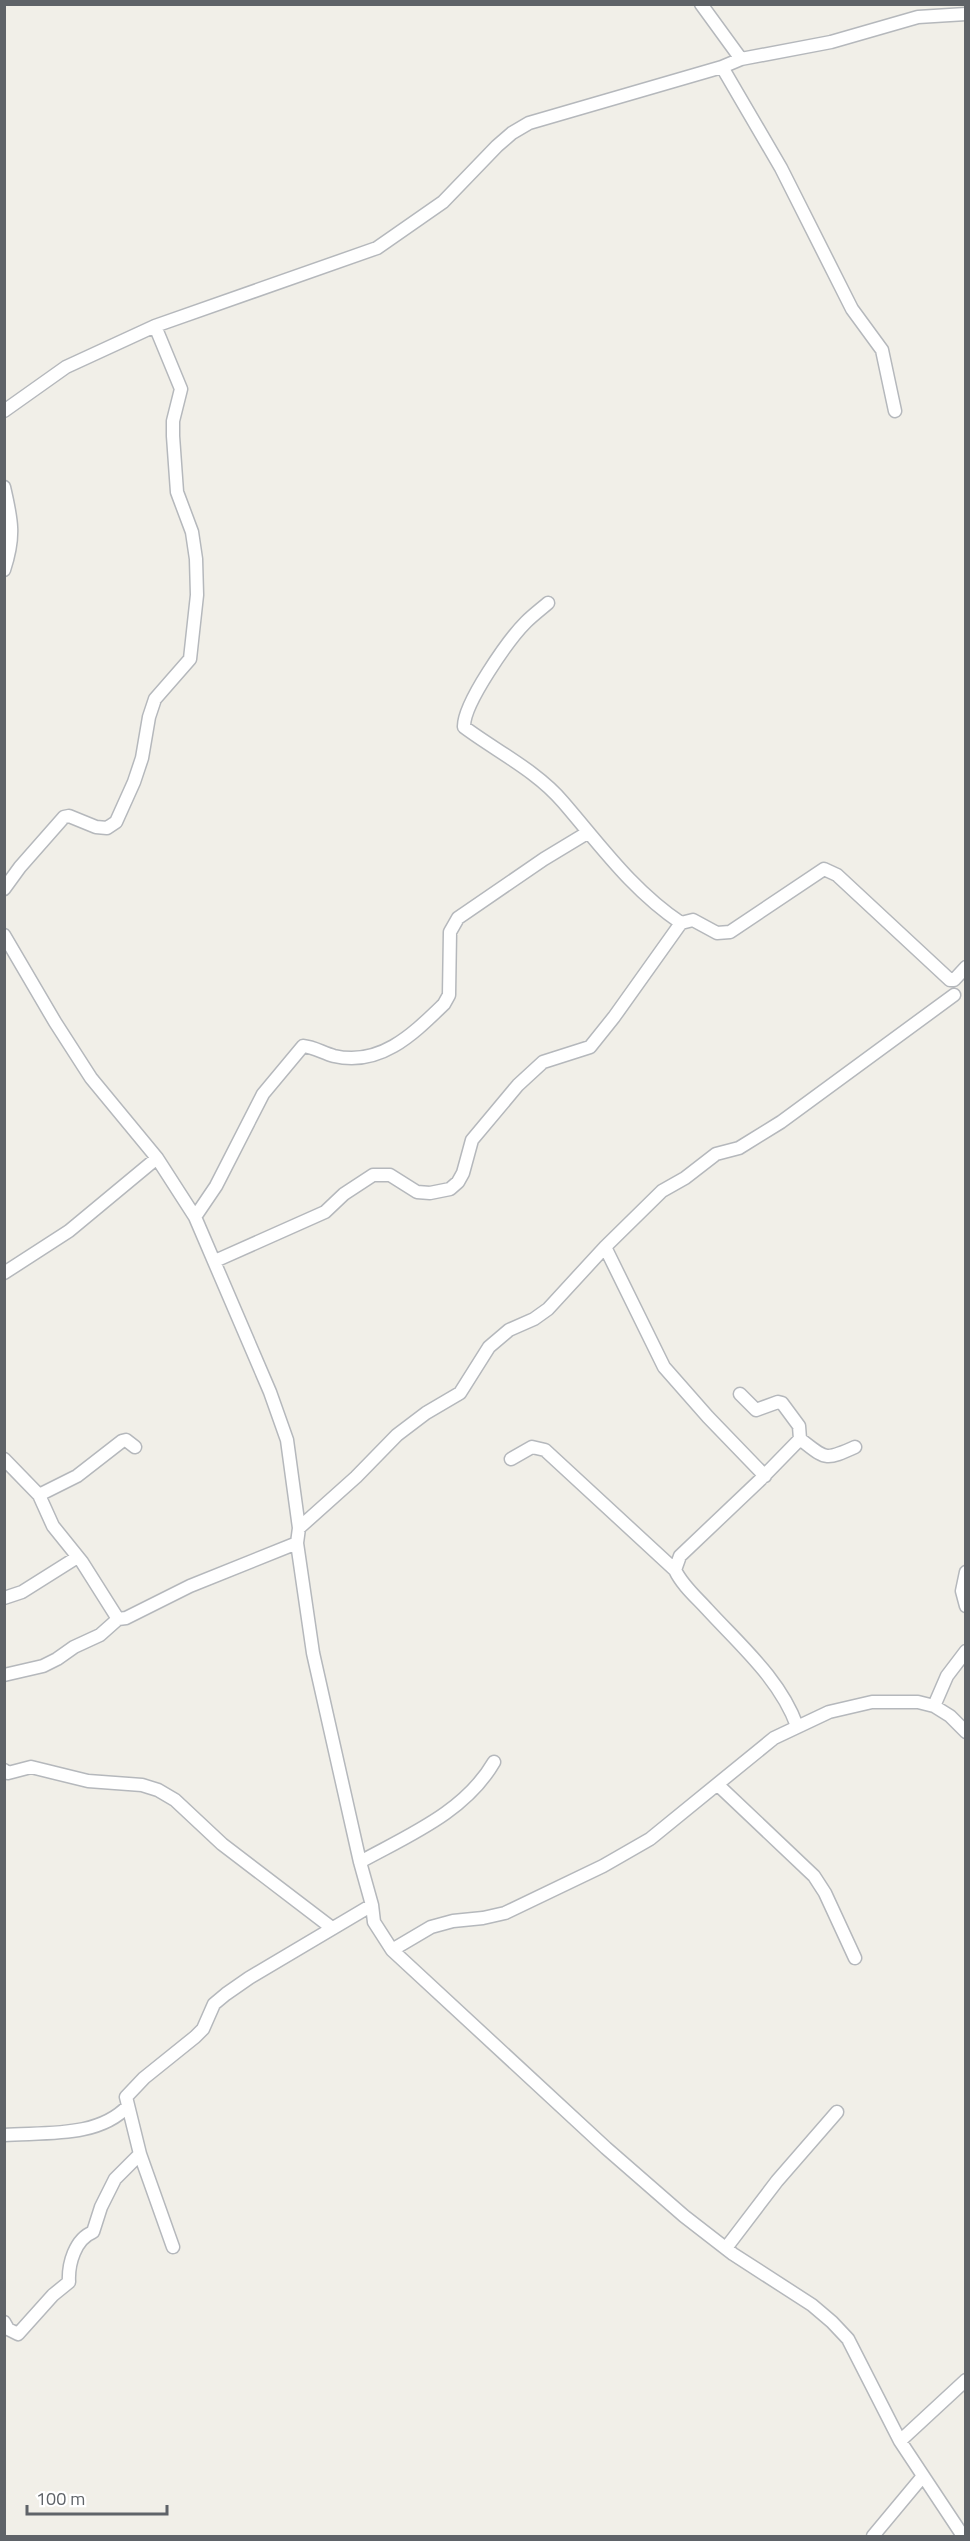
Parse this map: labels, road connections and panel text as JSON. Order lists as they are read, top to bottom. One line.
{"scale_bar":"100 m"}
